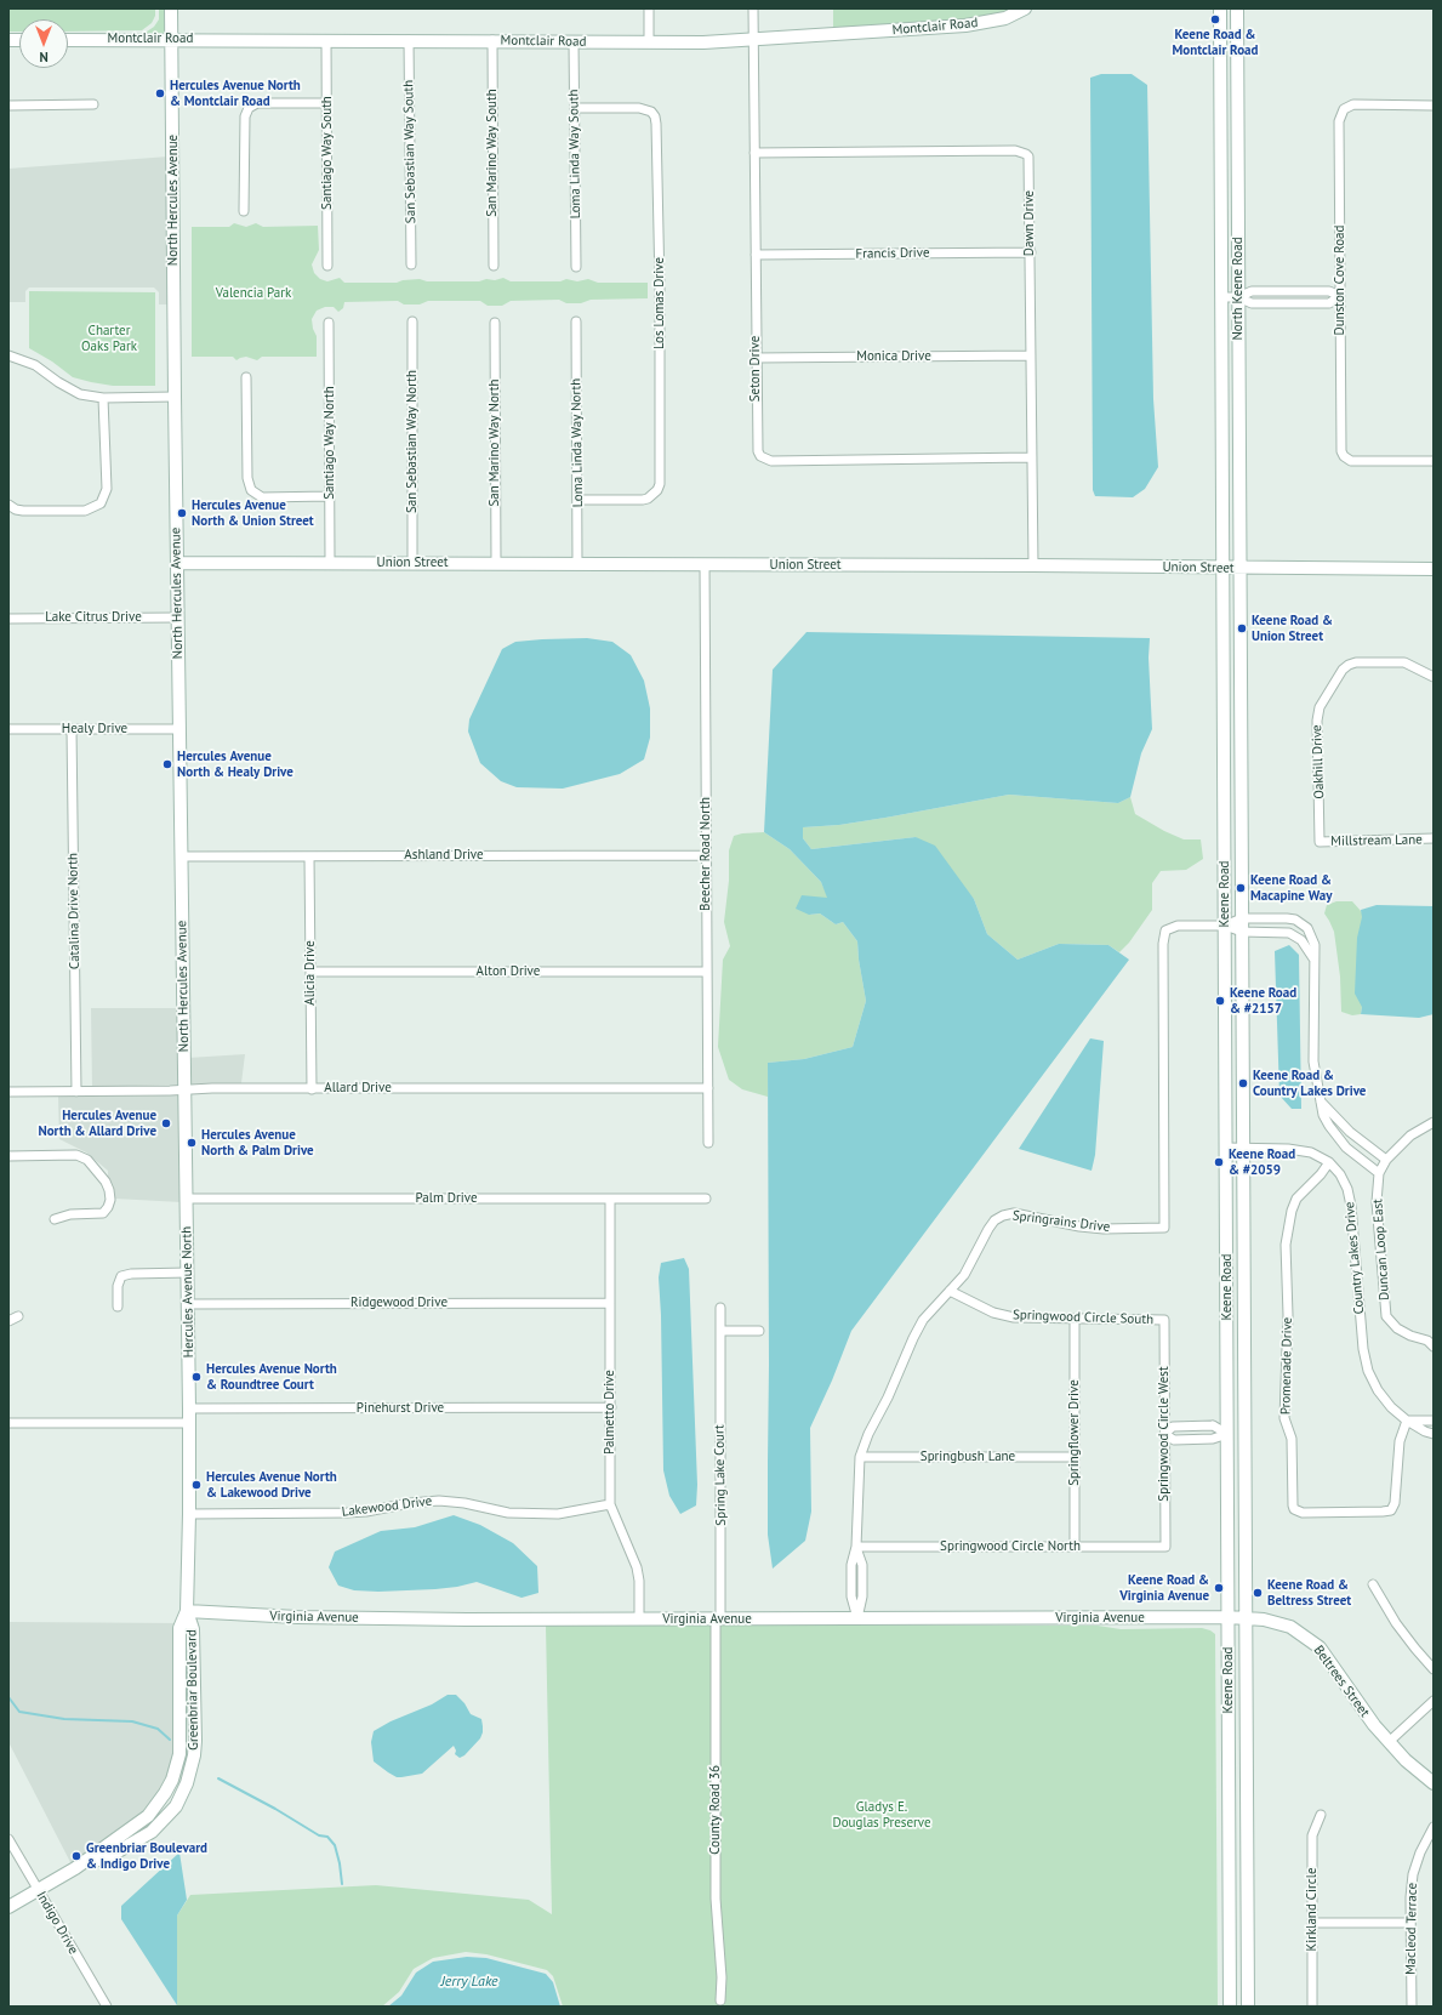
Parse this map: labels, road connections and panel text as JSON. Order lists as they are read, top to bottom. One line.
{"streets":{"street":["Montclair Road","San Sebastian Way South","Santiago Way South","San Marino Way South","Loma Linda Way South","North Hercules Avenue","Dawn Drive","Francis Drive","Dunston Cove Road","North Keene Road","Los Lomas Drive","Monica Drive","Seton Drive","San Sebastian Way North","Santiago Way North","San Marino Way North","Loma Linda Way North","Union Street","Lake Citrus Drive","Healy Drive","Oakhill Drive","Millstream Lane","Beecher Road North","Ashland Drive","Keene Road","Catalina Drive North","Alton Drive","Alicia Drive","Allard Drive","Palm Drive","Springrains Drive","Duncan Loop East","Country Lakes Drive","Hercules Avenue North","Ridgewood Drive","Springwood Circle South","Promenade Drive","Pinehurst Drive","Palmetto Drive","Springflower Drive","Springwood Circle West","Springbush Lane","Spring Lake Court","Lakewood Drive","Springwood Circle North","Virginia Avenue","Beltrees Street","Greenbriar Boulevard","County Road 36","Kirkland Circle","Indigo Drive","Macleod Terrace"]},"crossings":[["Montclair Road","San Sebastian Way South"],["Montclair Road","Santiago Way South"],["Montclair Road","San Marino Way South"],["Montclair Road","Loma Linda Way South"],["Montclair Road","North Hercules Avenue"],["Montclair Road","Seton Drive"],["Loma Linda Way South","Los Lomas Drive"],["North Hercules Avenue","Union Street"],["North Hercules Avenue","Lake Citrus Drive"],["North Hercules Avenue","Healy Drive"],["North Hercules Avenue","Ashland Drive"],["North Hercules Avenue","Allard Drive"],["North Hercules Avenue","Hercules Avenue North"],["Dawn Drive","Francis Drive"],["Dawn Drive","Monica Drive"],["Dawn Drive","Seton Drive"],["Dawn Drive","Union Street"],["Francis Drive","Seton Drive"],["North Keene Road","Union Street"],["North Keene Road","Keene Road"],["Los Lomas Drive","Loma Linda Way North"],["Monica Drive","Seton Drive"],["San Sebastian Way North","Union Street"],["Santiago Way North","Union Street"],["San Marino Way North","Union Street"],["Loma Linda Way North","Union Street"],["Union Street","Beecher Road North"],["Union Street","Keene Road"],["Healy Drive","Catalina Drive North"],["Oakhill Drive","Millstream Lane"],["Beecher Road North","Ashland Drive"],["Beecher Road North","Alton Drive"],["Beecher Road North","Allard Drive"],["Ashland Drive","Alicia Drive"],["Keene Road","Springrains Drive"],["Keene Road","Country Lakes Drive"],["Keene Road","Virginia Avenue"],["Keene Road","Beltrees Street"],["Catalina Drive North","Allard Drive"],["Alton Drive","Alicia Drive"],["Alicia Drive","Allard Drive"],["Allard Drive","Hercules Avenue North"],["Palm Drive","Hercules Avenue North"],["Palm Drive","Palmetto Drive"],["Springrains Drive","Springwood Circle South"],["Springrains Drive","Springbush Lane"],["Springrains Drive","Springwood Circle North"],["Springrains Drive","Virginia Avenue"],["Country Lakes Drive","Promenade Drive"],["Hercules Avenue North","Ridgewood Drive"],["Hercules Avenue North","Pinehurst Drive"],["Hercules Avenue North","Lakewood Drive"],["Hercules Avenue North","Virginia Avenue"],["Hercules Avenue North","Greenbriar Boulevard"],["Ridgewood Drive","Palmetto Drive"],["Springwood Circle South","Springflower Drive"],["Springwood Circle South","Springwood Circle West"],["Pinehurst Drive","Palmetto Drive"],["Palmetto Drive","Lakewood Drive"],["Palmetto Drive","Virginia Avenue"],["Springflower Drive","Springbush Lane"],["Springflower Drive","Springwood Circle North"],["Springwood Circle West","Springwood Circle North"],["Spring Lake Court","Virginia Avenue"],["Spring Lake Court","County Road 36"],["Virginia Avenue","Beltrees Street"],["Virginia Avenue","Greenbriar Boulevard"],["Virginia Avenue","County Road 36"],["Greenbriar Boulevard","Indigo Drive"]],"water":["Jerry Lake"],"parks":["Valencia Park","Charter Oaks Park","Gladys E. Douglas Preserve"],"places":["Keene Road & Montclair Road","Hercules Avenue North & Montclair Road","Hercules Avenue North & Union Street","Keene Road & Union Street","Hercules Avenue North & Healy Drive","Keene Road & Macapine Way","Keene Road & #2157","Keene Road & Country Lakes Drive","Hercules Avenue North & Allard Drive","Hercules Avenue North & Palm Drive","Keene Road & #2059","Hercules Avenue North & Roundtree Court","Hercules Avenue North & Lakewood Drive","Keene Road & Virginia Avenue","Keene Road & Beltress Street","Greenbriar Boulevard & Indigo Drive"],"north":"bottom"}
